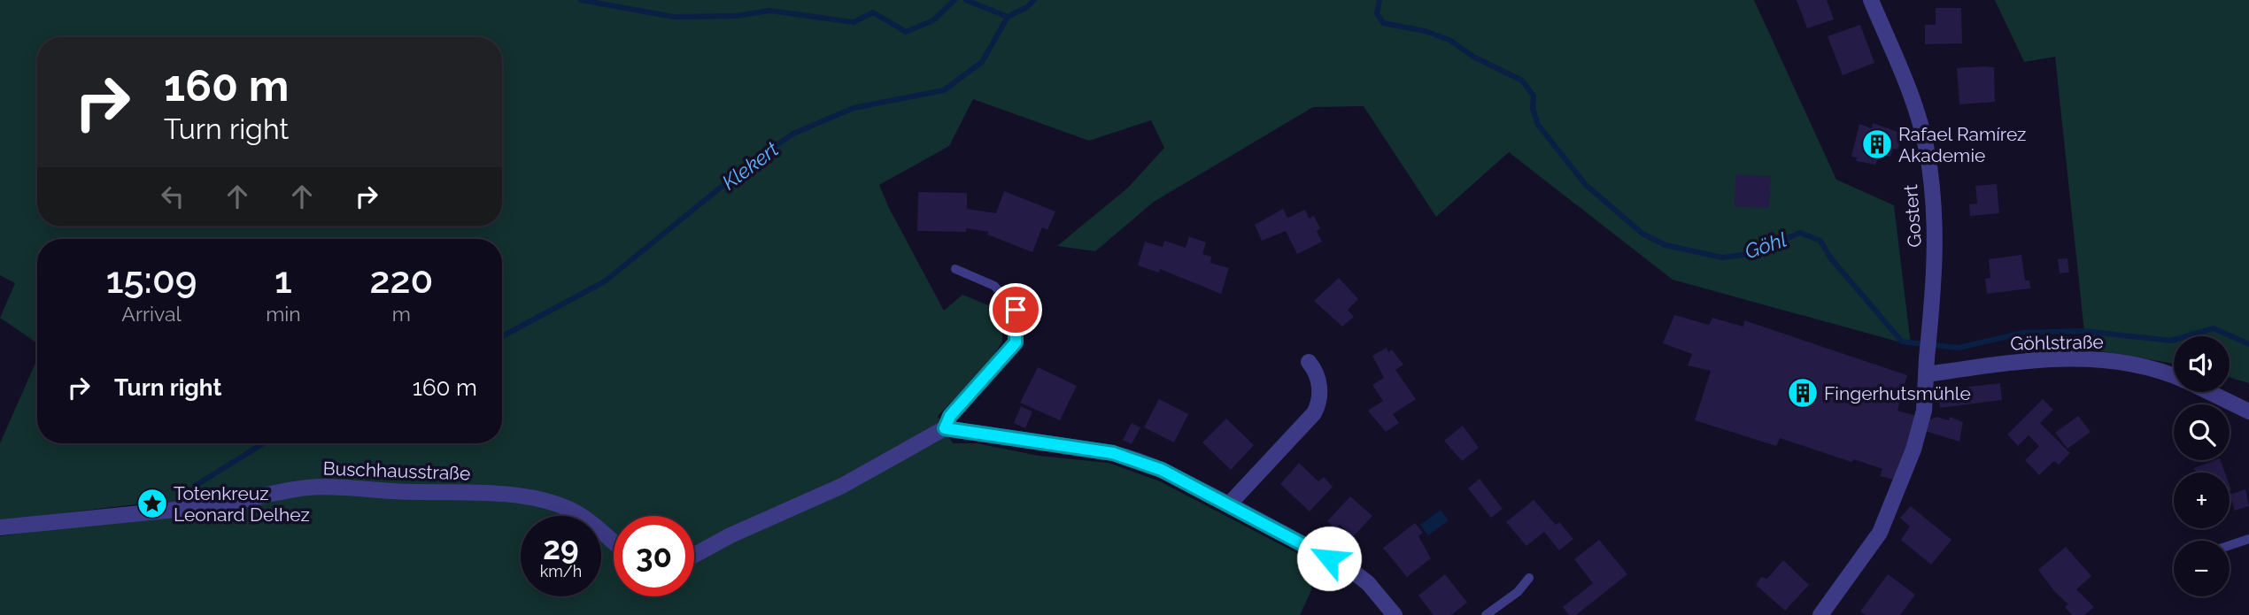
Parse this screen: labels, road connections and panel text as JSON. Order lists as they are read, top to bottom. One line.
{"streets":{"street":["Gostert","Göhlstraße","Buschhausstraße"]},"crossings":[["Gostert","Göhlstraße"]],"water":["Klekert","Göhl"],"places":{"building":["Rafael Ramírez Akademie","Fingerhutsmühle"],"place":["Totenkreuz Leonard Delhez"]},"page":{"turn":["160 m","Turn right"],"eta":["15:09","Arrival","1","min","220","m"],"map_buttons":["+","−"],"list":[{"name":"Turn right","value":"160 m"}],"speed":"29 km/h","limit":"30"}}
